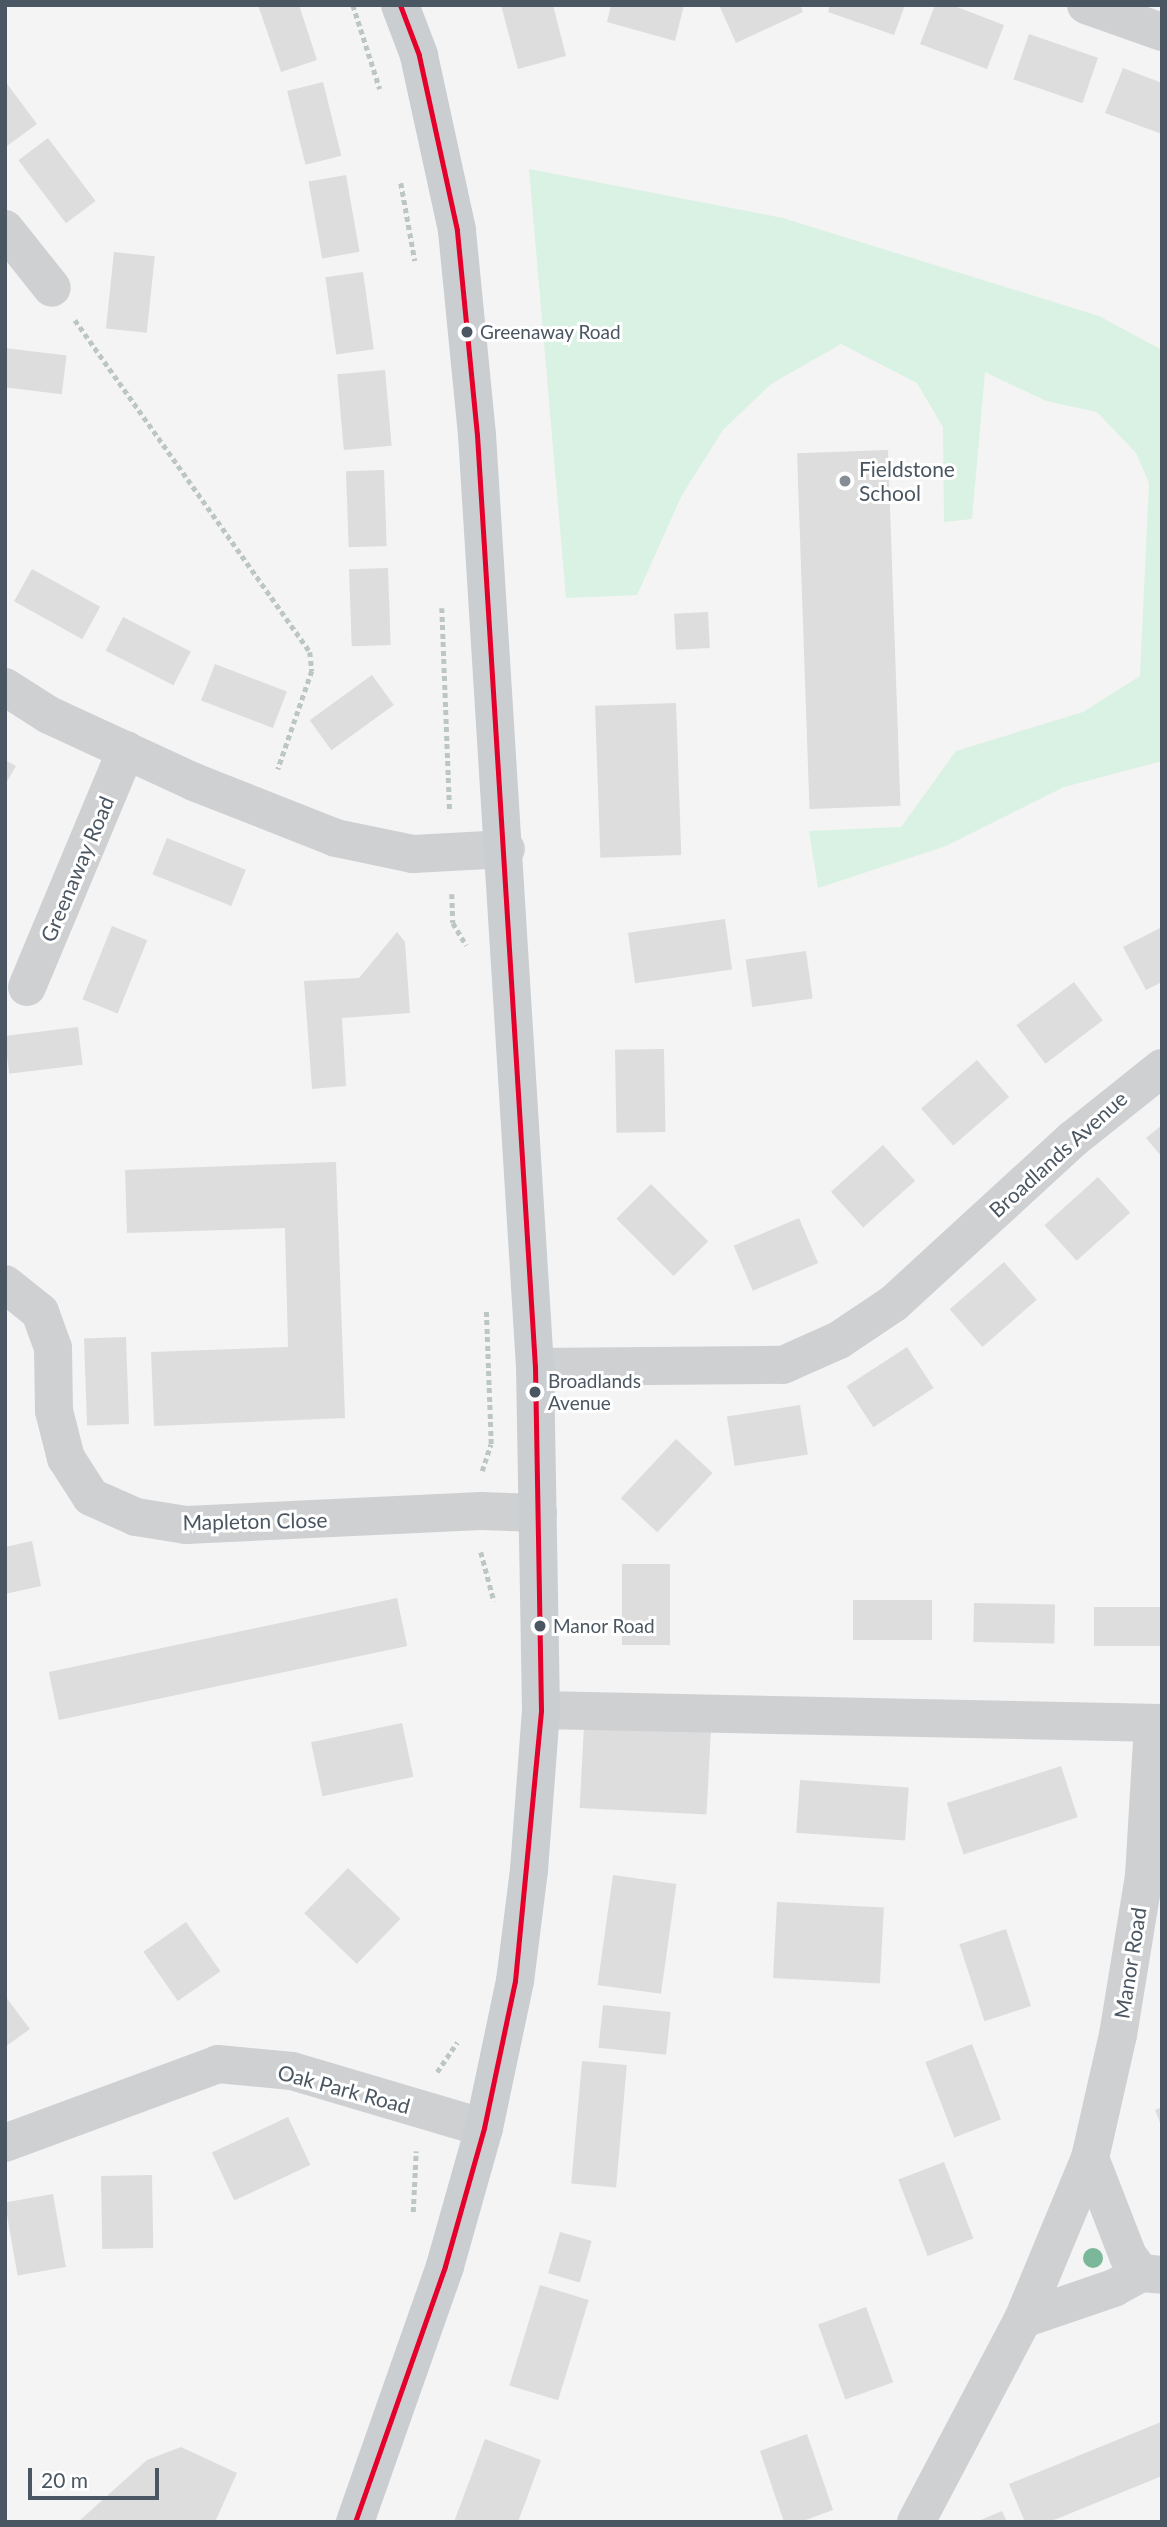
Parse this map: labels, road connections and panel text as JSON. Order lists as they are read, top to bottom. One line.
{"streets":{"street":["Greenaway Road","Broadlands Avenue","Mapleton Close","Manor Road","Oak Park Road"]},"places":["Greenaway Road","Fieldstone School","Broadlands Avenue","Manor Road"],"scale_bar":"20 m"}
